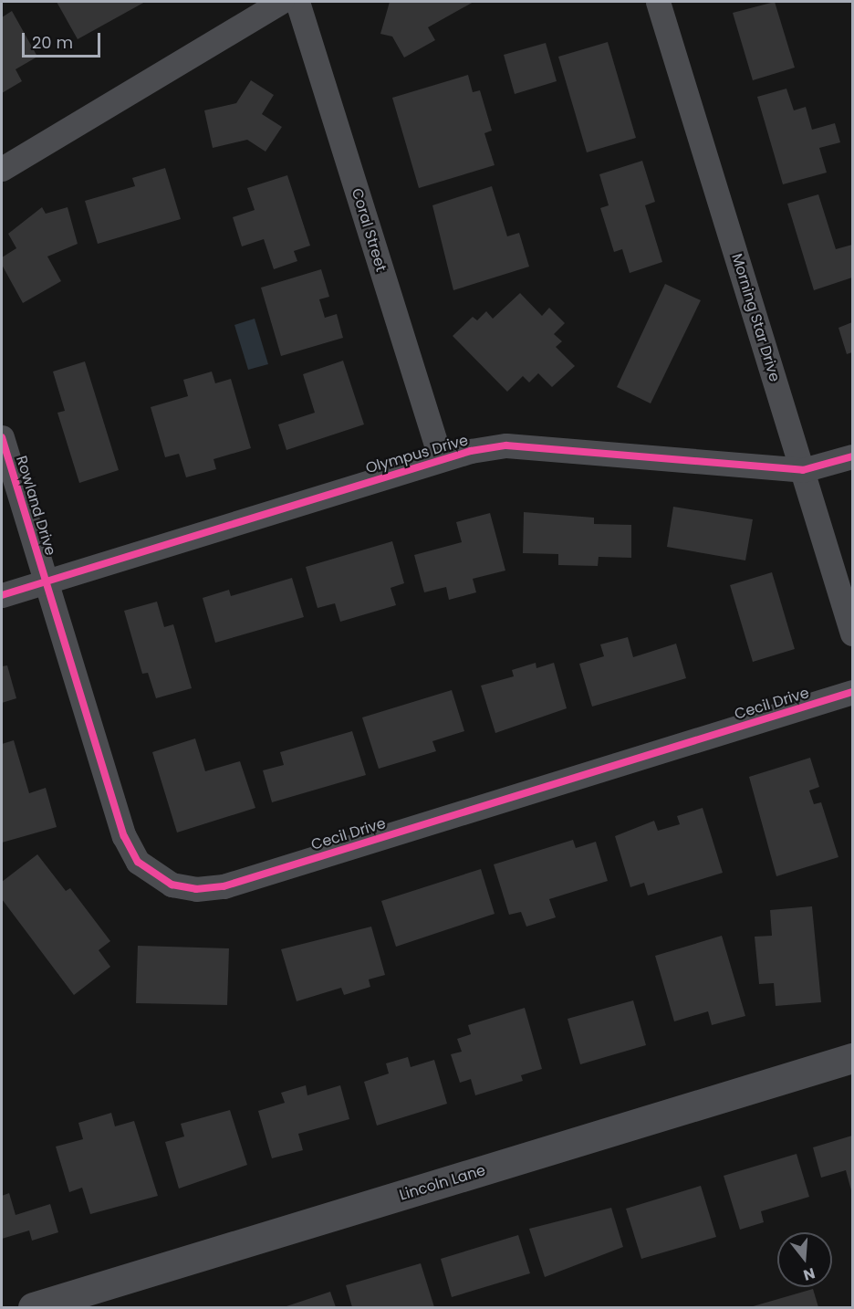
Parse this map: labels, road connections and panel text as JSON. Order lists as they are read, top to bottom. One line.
{"streets":{"street":["Coral Street","Morning Star Drive","Olympus Drive","Rowland Drive","Cecil Drive","Lincoln Lane"]},"crossings":[["Coral Street","Olympus Drive"],["Morning Star Drive","Olympus Drive"],["Olympus Drive","Rowland Drive"],["Olympus Drive","Cecil Drive"],["Rowland Drive","Cecil Drive"]],"scale_bar":"20 m","north":"bottom"}
